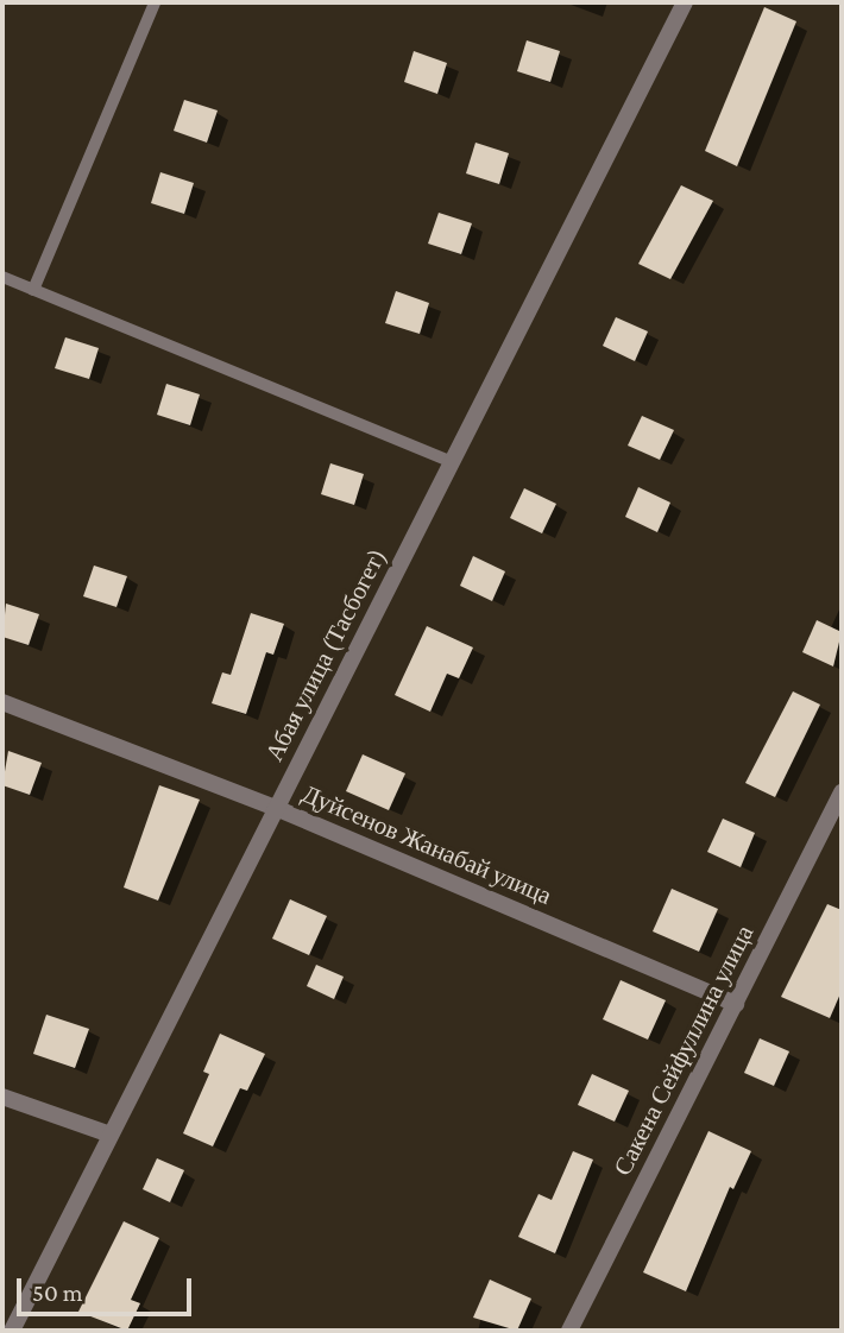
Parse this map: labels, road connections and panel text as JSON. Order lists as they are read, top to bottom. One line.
{"streets":{"street":["Абая улица (Тасбогет)","Дуйсенов Жанабай улица","Сакена Сейфуллина улица"]},"crossings":[["Абая улица (Тасбогет)","Дуйсенов Жанабай улица"],["Дуйсенов Жанабай улица","Сакена Сейфуллина улица"]],"scale_bar":"50 m"}
